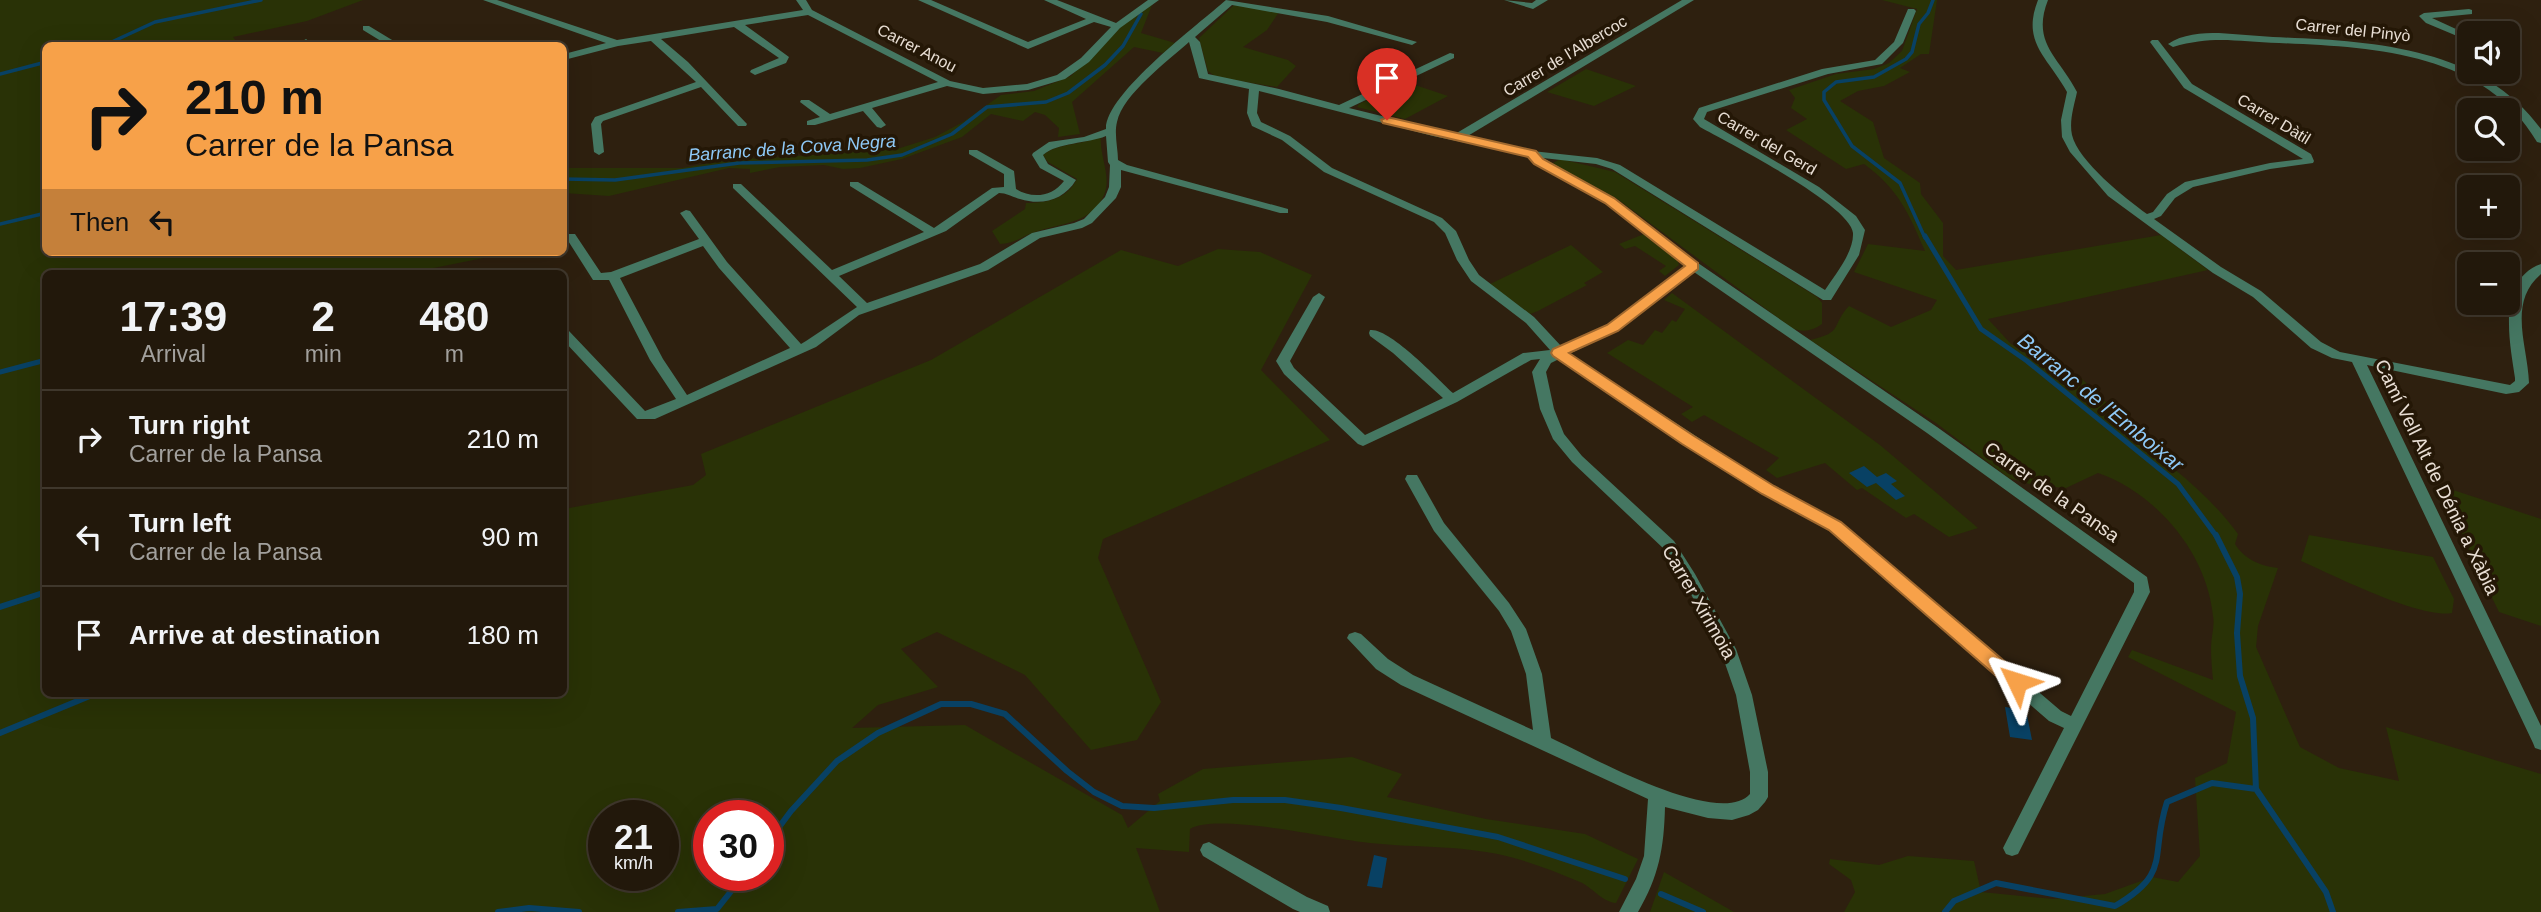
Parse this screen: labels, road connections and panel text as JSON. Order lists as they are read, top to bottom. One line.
{"streets":{"street":["Carrer del Pinyò","Carrer Anou","Carrer de l'Albercoc","Carrer Dàtil","Carrer del Gerd","Camí Vell Alt de Dénia a Xàbia","Carrer de la Pansa","Carrer Xirimoia"]},"crossings":[["Carrer de l'Albercoc","Carrer de la Pansa"],["Carrer Dàtil","Camí Vell Alt de Dénia a Xàbia"],["Carrer del Gerd","Carrer de la Pansa"]],"water":["Barranc de la Cova Negra","Barranc de l'Emboixar"],"page":{"map_buttons":["+","−"],"turn":["210 m","Carrer de la Pansa"],"then":"Then","eta":["17:39","Arrival","2","min","480","m"],"list":[{"name":"Turn right","note":"Carrer de la Pansa","value":"210 m"},{"name":"Turn left","note":"Carrer de la Pansa","value":"90 m"},{"name":"Arrive at destination","value":"180 m"}],"speed":"21 km/h","limit":"30"}}
